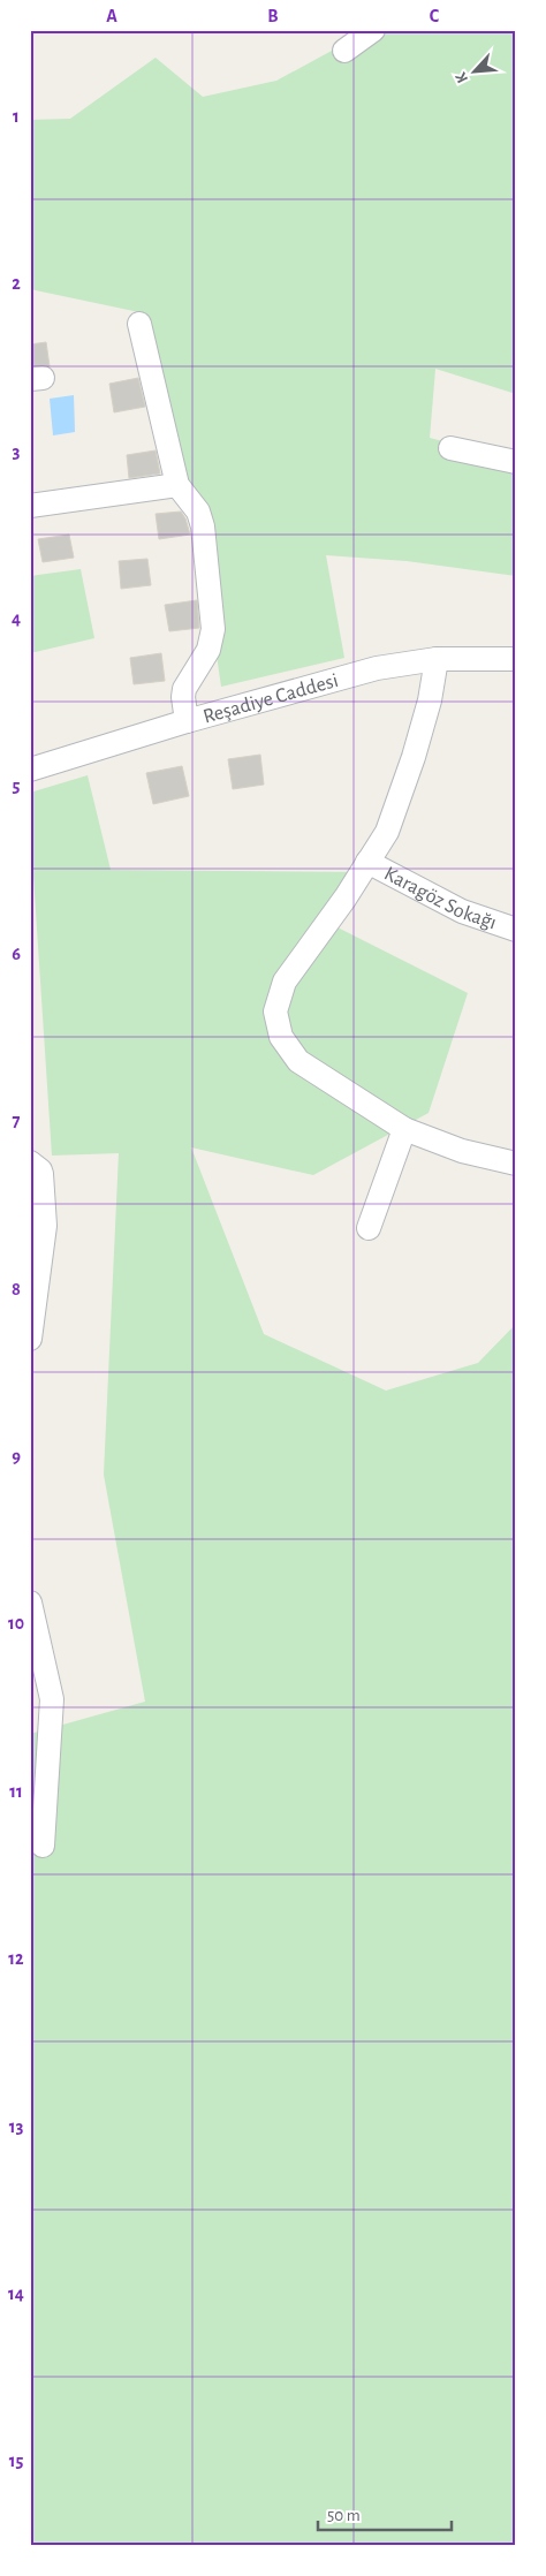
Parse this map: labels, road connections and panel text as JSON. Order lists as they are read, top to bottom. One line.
{"streets":{"street":["Reşadiye Caddesi","Karagöz Sokağı"]},"scale_bar":"50 m","north":"bottom left","grid":{"columns":["A","B","C"],"rows":["1","2","3","4","5","6","7","8","9","10","11","12","13","14","15"]}}
